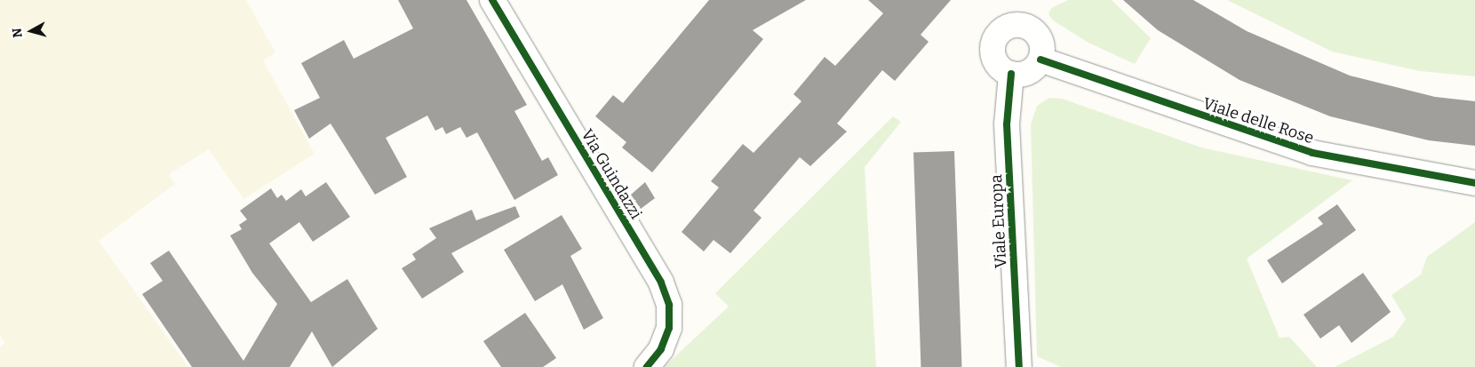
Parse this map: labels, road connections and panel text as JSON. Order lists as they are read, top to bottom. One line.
{"streets":{"street":["Viale delle Rose","Via Guindazzi","Viale Europa"]},"crossings":[["Viale delle Rose","Viale Europa"]],"north":"left"}
